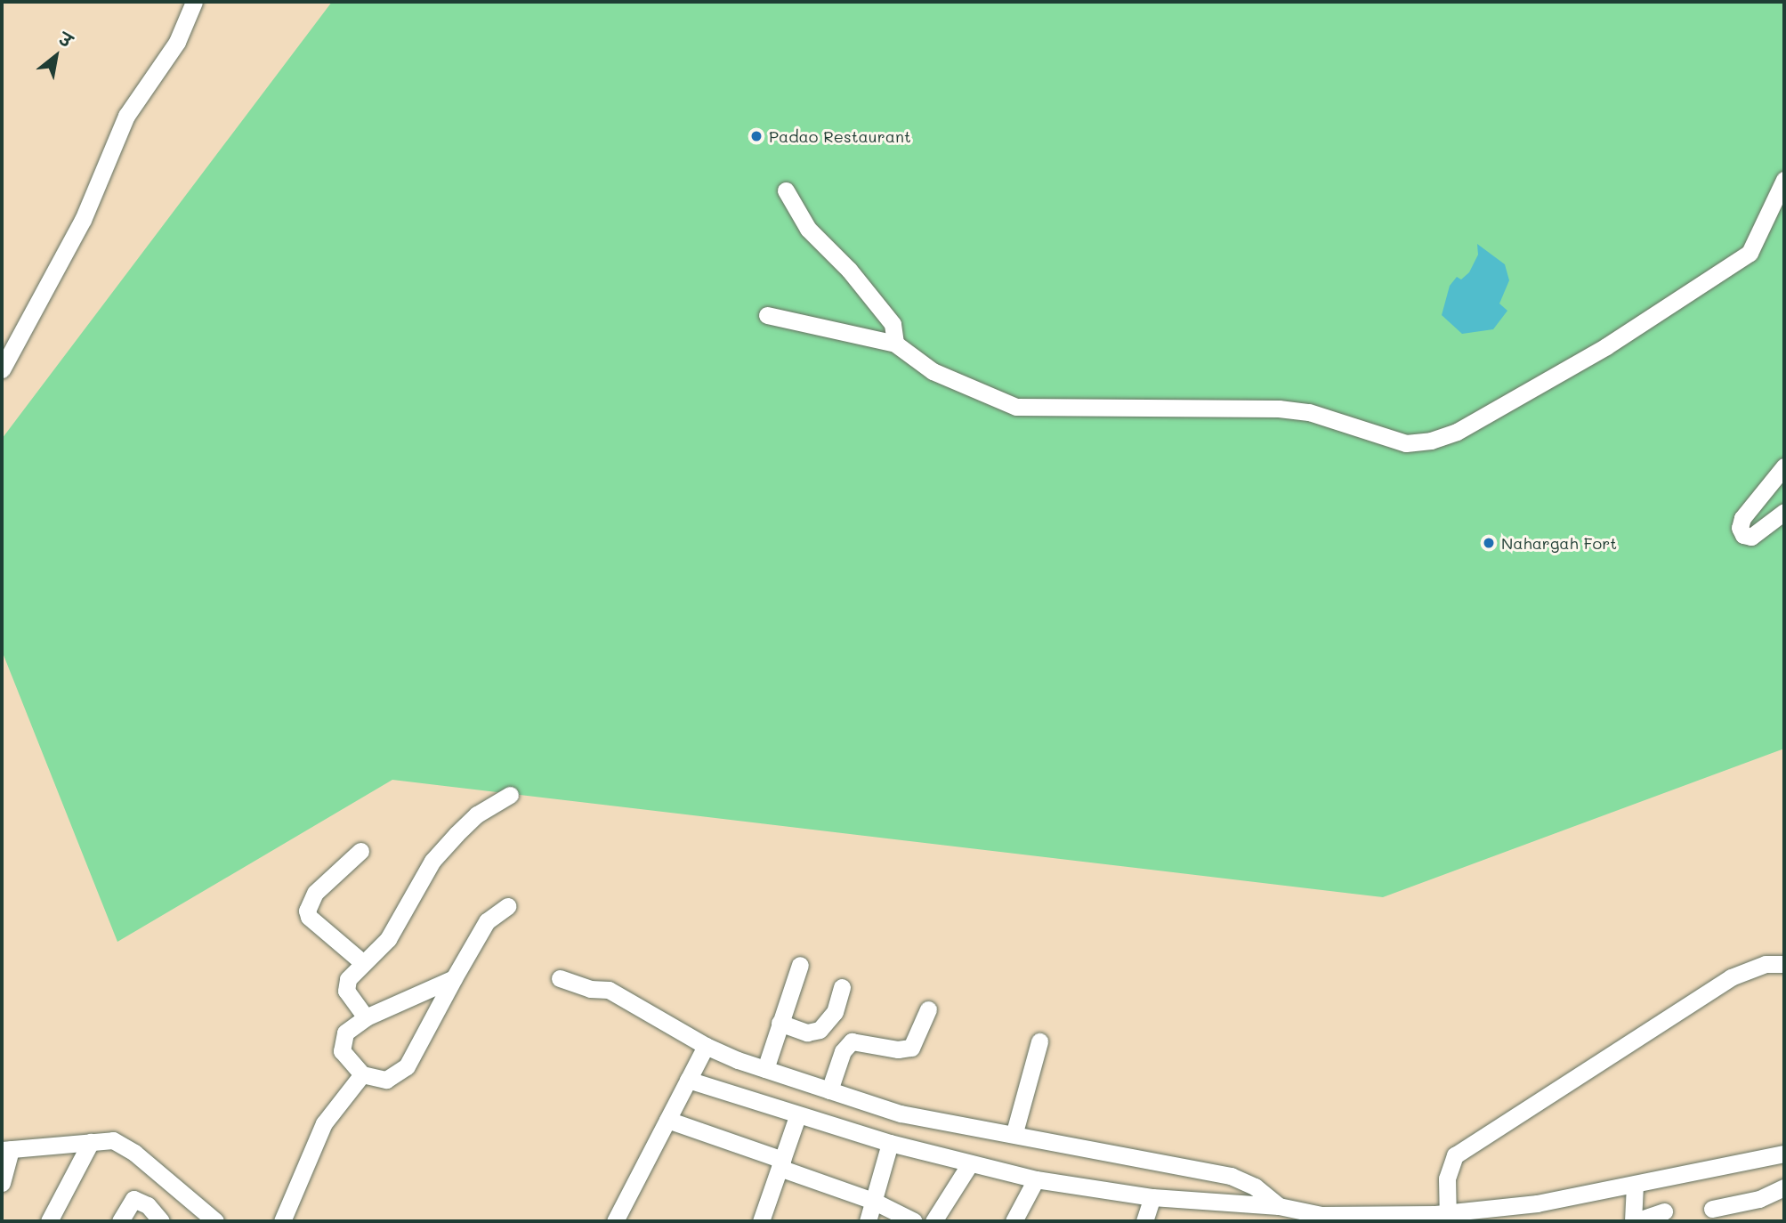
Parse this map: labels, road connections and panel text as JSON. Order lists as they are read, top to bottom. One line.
{"places":["Padao Restaurant","Nahargah Fort"],"north":"top right"}
